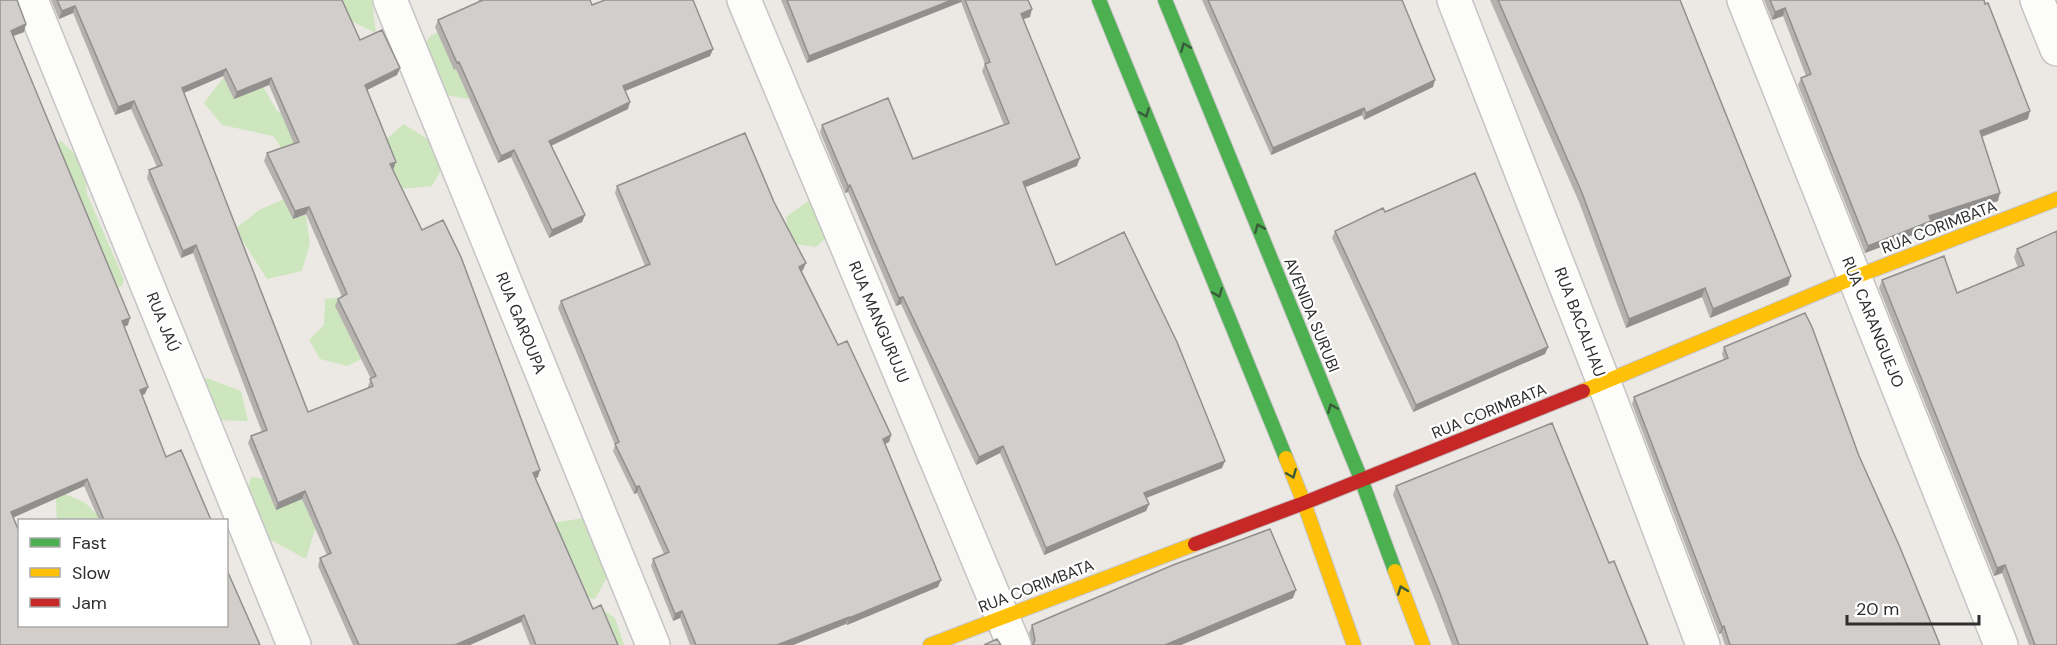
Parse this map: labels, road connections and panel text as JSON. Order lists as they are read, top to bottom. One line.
{"streets":{"street":["RUA CORIMBATA","AVENIDA SURUBI","RUA JAÚ","RUA MANGURUJU","RUA BACALHAU","RUA CARANGUEJO","RUA GAROUPA"]},"crossings":[["RUA CORIMBATA","AVENIDA SURUBI"],["RUA CORIMBATA","RUA MANGURUJU"],["RUA CORIMBATA","RUA BACALHAU"],["RUA CORIMBATA","RUA CARANGUEJO"]],"legend":["Fast","Slow","Jam"],"scale_bar":"20 m"}
